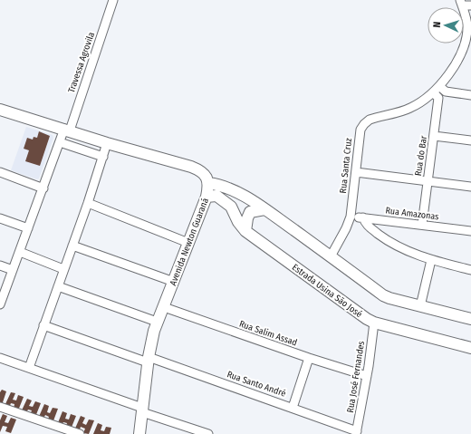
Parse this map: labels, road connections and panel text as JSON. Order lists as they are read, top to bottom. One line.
{"streets":{"main road":["Avenida Newton Guaraná","Estrada Usina São José"],"street":["Travessa Agrovila","Rua do Bar","Rua Santa Cruz","Rua Amazonas","Rua Salim Assad","Rua José Fernandes","Rua Santo André"]},"crossings":[["Rua do Bar","Rua Santa Cruz"],["Rua do Bar","Rua Amazonas"],["Rua Santa Cruz","Rua Amazonas"],["Avenida Newton Guaraná","Estrada Usina São José"],["Avenida Newton Guaraná","Rua Salim Assad"],["Avenida Newton Guaraná","Rua Santo André"],["Estrada Usina São José","Rua José Fernandes"],["Rua Salim Assad","Rua José Fernandes"],["Rua José Fernandes","Rua Santo André"]],"north":"left"}
